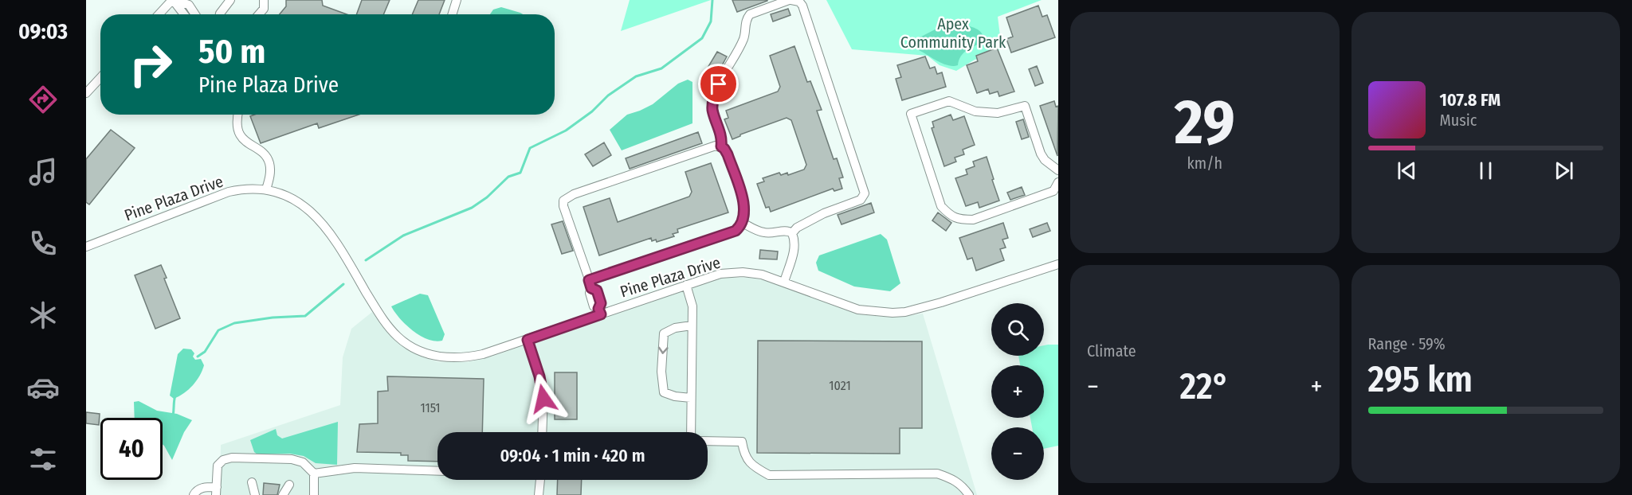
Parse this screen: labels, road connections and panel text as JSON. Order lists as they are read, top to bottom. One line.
{"streets":{"street":["Pine Plaza Drive"]},"parks":["Apex Community Park"],"house_numbers":["1021","1151"],"page":{"tabs":"09:03","tile":[["29","km/h"],"Climate",["Range · 59%","295 km"]],"turn":["50 m","Pine Plaza Drive"],"song":["107.8 FM","Music"],"map_buttons":["+","−"],"heat":["−","22°","+"],"limit":"40","trip":"09:04 · 1 min · 420 m"}}
